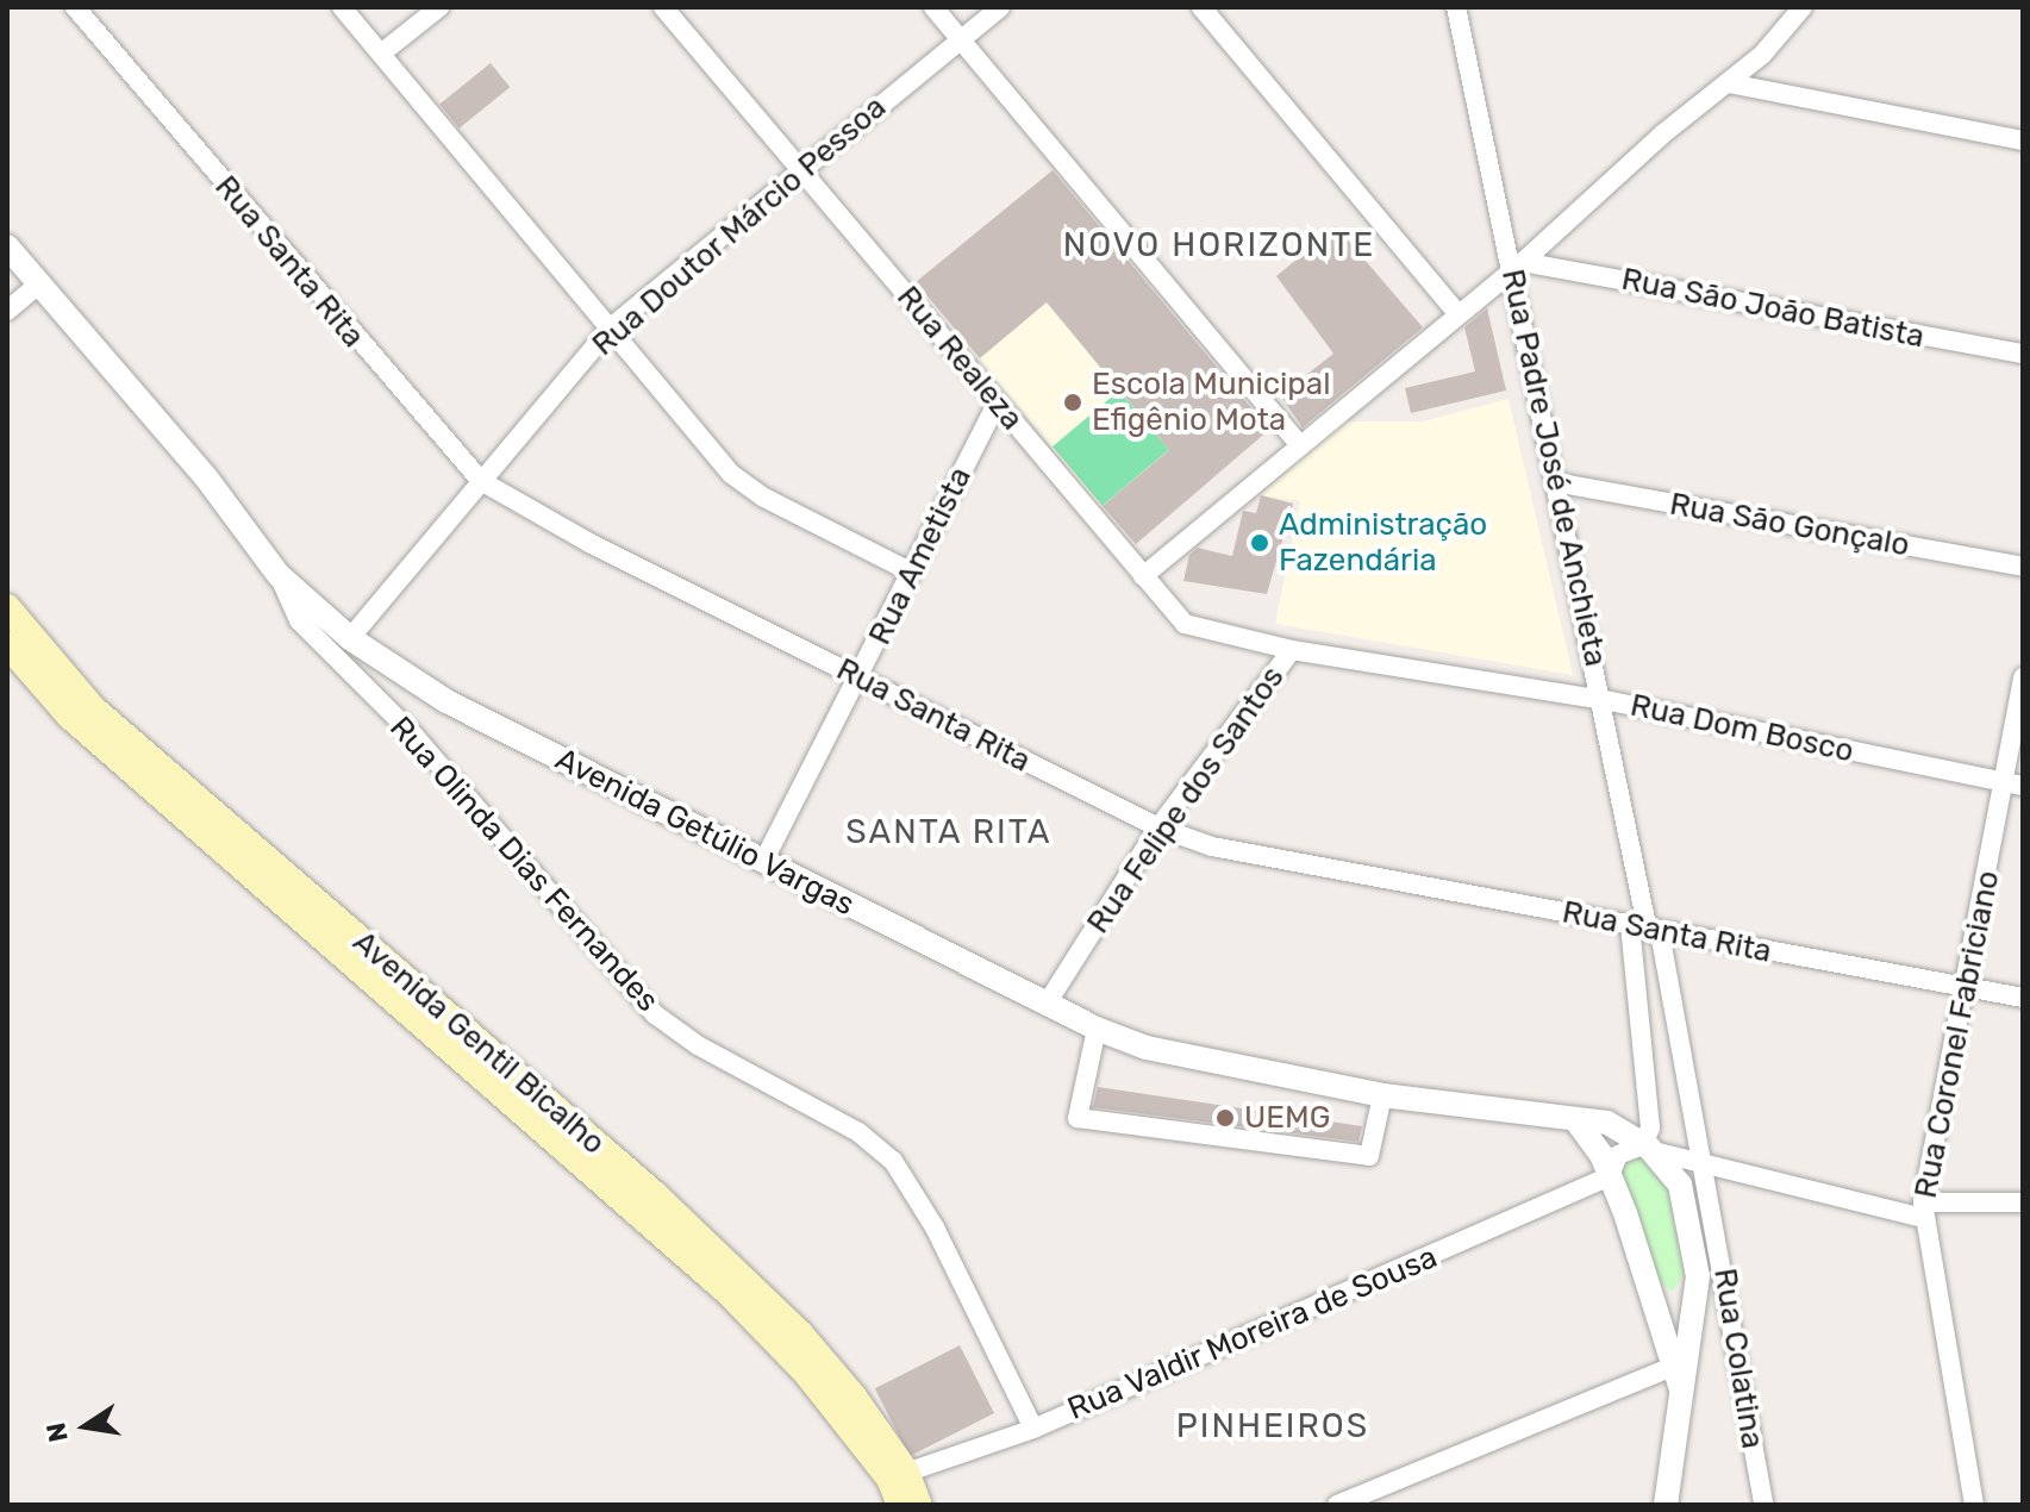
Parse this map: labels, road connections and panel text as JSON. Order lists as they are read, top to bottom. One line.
{"streets":{"main road":["Avenida Gentil Bicalho"],"street":["Rua Doutor Márcio Pessoa","Rua Santa Rita","Rua São João Batista","Rua Realeza","Rua Padre José de Anchieta","Rua São Gonçalo","Rua Ametista","Rua Dom Bosco","Rua Felipe dos Santos","Avenida Getúlio Vargas","Rua Olinda Dias Fernandes","Rua Coronel Fabriciano","Rua Valdir Moreira de Sousa","Rua Colatina"]},"crossings":[["Rua Doutor Márcio Pessoa","Rua Santa Rita"],["Rua Doutor Márcio Pessoa","Rua Realeza"],["Rua Doutor Márcio Pessoa","Avenida Getúlio Vargas"],["Rua Doutor Márcio Pessoa","Rua Olinda Dias Fernandes"],["Rua Santa Rita","Rua Padre José de Anchieta"],["Rua Santa Rita","Rua Ametista"],["Rua Santa Rita","Rua Felipe dos Santos"],["Rua Santa Rita","Rua Coronel Fabriciano"],["Rua São João Batista","Rua Padre José de Anchieta"],["Rua Realeza","Rua Ametista"],["Rua Realeza","Rua Dom Bosco"],["Rua Realeza","Rua Felipe dos Santos"],["Rua Padre José de Anchieta","Rua São Gonçalo"],["Rua Padre José de Anchieta","Rua Dom Bosco"],["Rua Padre José de Anchieta","Avenida Getúlio Vargas"],["Rua Padre José de Anchieta","Rua Colatina"],["Rua Ametista","Avenida Getúlio Vargas"],["Rua Dom Bosco","Rua Felipe dos Santos"],["Rua Dom Bosco","Rua Coronel Fabriciano"],["Rua Felipe dos Santos","Avenida Getúlio Vargas"],["Avenida Getúlio Vargas","Rua Olinda Dias Fernandes"],["Rua Olinda Dias Fernandes","Rua Valdir Moreira de Sousa"],["Avenida Gentil Bicalho","Rua Valdir Moreira de Sousa"]],"districts":["NOVO HORIZONTE","SANTA RITA","PINHEIROS"],"places":["Escola Municipal Efigênio Mota","Administração Fazendária","UEMG"],"north":"left"}
